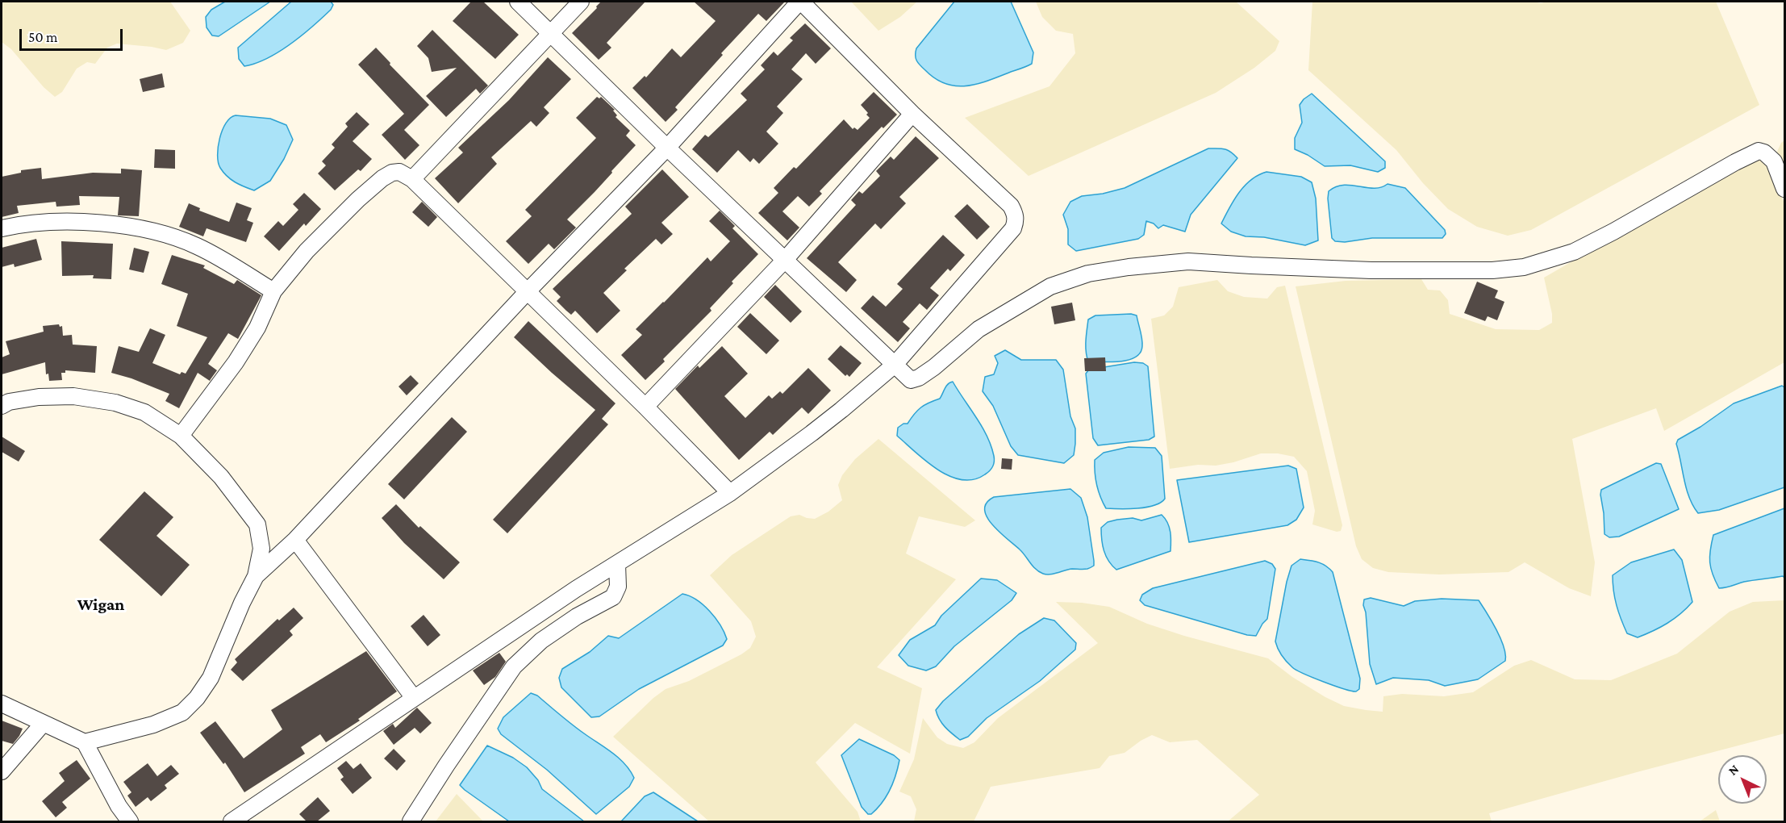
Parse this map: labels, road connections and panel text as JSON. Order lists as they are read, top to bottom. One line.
{"districts":["Wigan"],"scale_bar":"50 m","north":"top left"}
